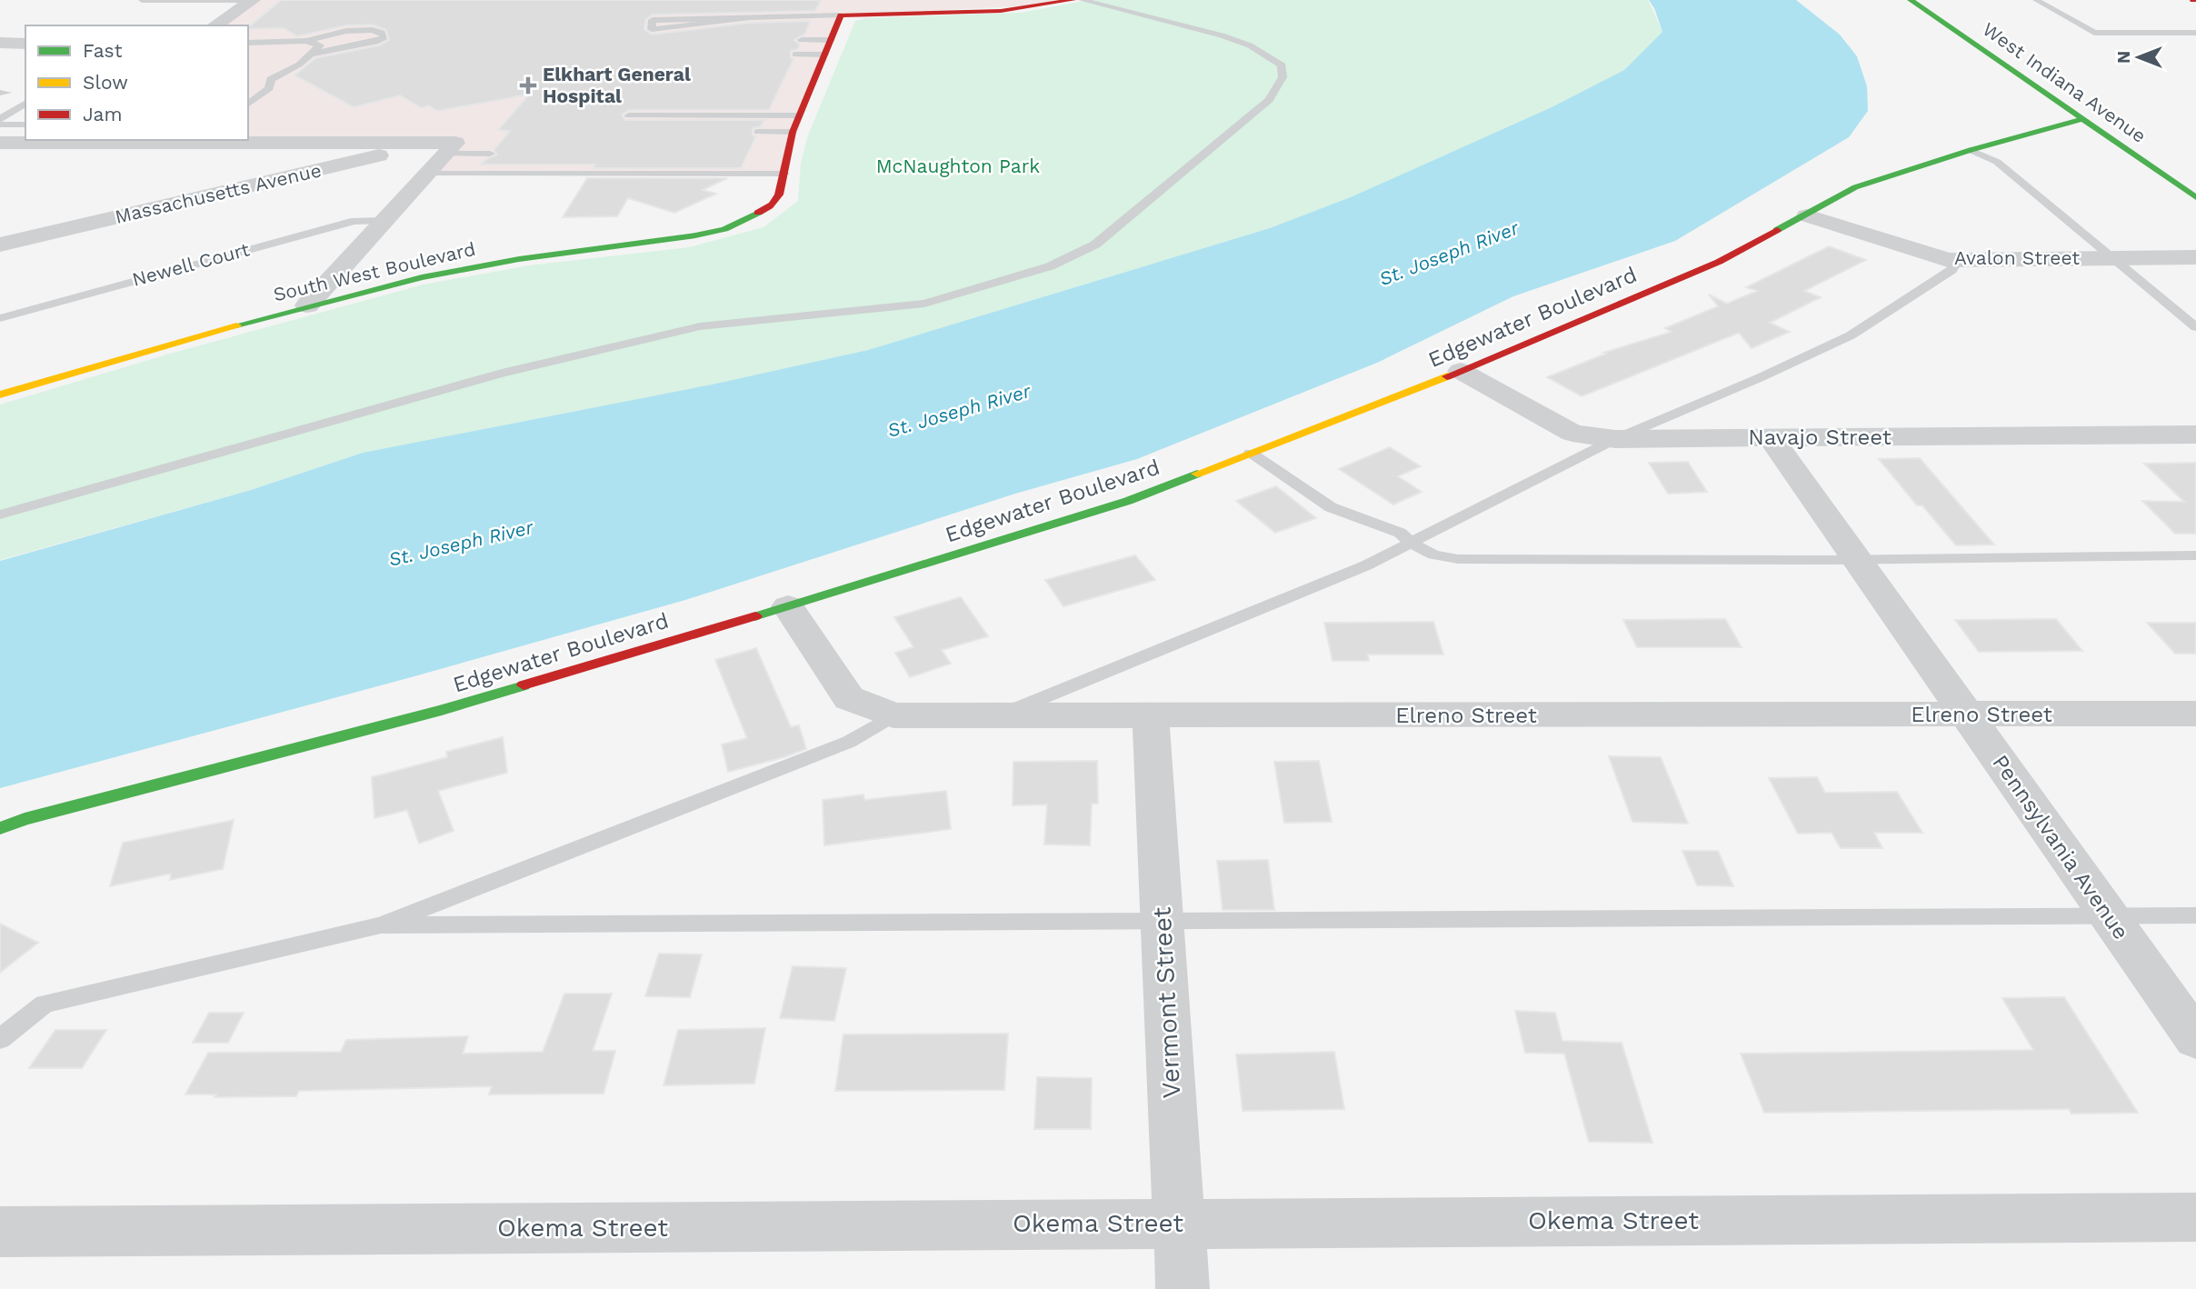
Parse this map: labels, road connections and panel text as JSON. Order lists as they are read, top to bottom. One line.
{"streets":{"street":["West Indiana Avenue","Massachusetts Avenue","Avalon Street","South West Boulevard","Edgewater Boulevard","Navajo Street","Elreno Street","Pennsylvania Avenue","Vermont Street","Okema Street"],"lane":["Newell Court"]},"crossings":[["West Indiana Avenue","Edgewater Boulevard"],["Avalon Street","Edgewater Boulevard"],["Edgewater Boulevard","Navajo Street"],["Edgewater Boulevard","Elreno Street"],["Navajo Street","Pennsylvania Avenue"],["Elreno Street","Pennsylvania Avenue"],["Elreno Street","Vermont Street"],["Vermont Street","Okema Street"]],"water":["St. Joseph River"],"parks":["McNaughton Park"],"places":{"health":["Elkhart General Hospital"]},"legend":["Fast","Slow","Jam"],"north":"left"}
